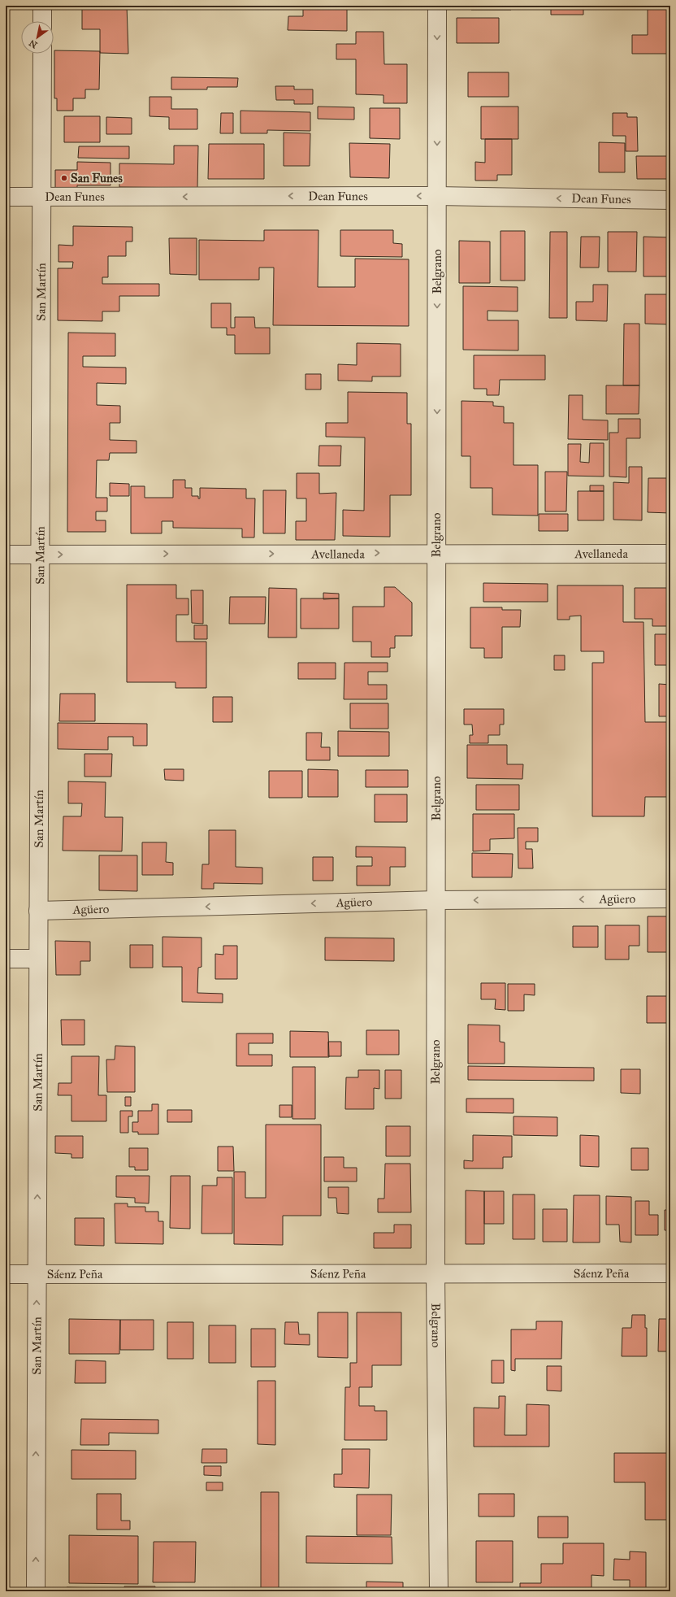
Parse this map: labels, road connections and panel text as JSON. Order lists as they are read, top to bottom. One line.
{"streets":{"street":["Dean Funes","Belgrano","San Martín","Avellaneda","Agüero","Sáenz Peña"]},"crossings":[["Dean Funes","Belgrano"],["Dean Funes","San Martín"],["Belgrano","Avellaneda"],["Belgrano","Agüero"],["Belgrano","Sáenz Peña"],["San Martín","Avellaneda"],["San Martín","Agüero"],["San Martín","Sáenz Peña"]],"one_way":["Dean Funes","San Martín","Avellaneda","Agüero"],"places":["San Funes"],"north":"bottom left"}
